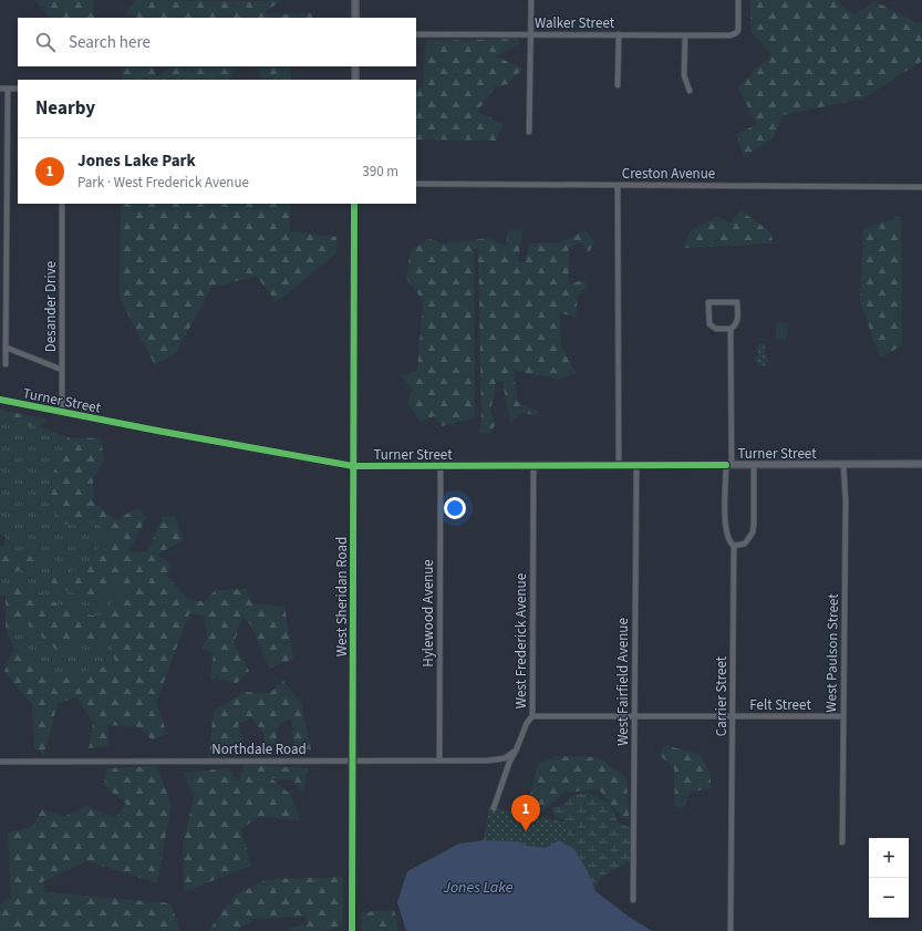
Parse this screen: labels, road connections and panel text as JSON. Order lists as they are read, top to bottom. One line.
{"streets":{"street":["Walker Street","Creston Avenue","Desander Drive","Turner Street","West Sheridan Road","Hylewood Avenue","West Frederick Avenue","West Paulson Street","West Fairfield Avenue","Carrier Street","Felt Street","Northdale Road"]},"crossings":[["Desander Drive","Turner Street"],["Turner Street","West Sheridan Road"],["Turner Street","Hylewood Avenue"],["Turner Street","West Frederick Avenue"],["Turner Street","West Paulson Street"],["Turner Street","West Fairfield Avenue"],["Turner Street","Carrier Street"],["West Sheridan Road","Northdale Road"],["Hylewood Avenue","Northdale Road"],["West Frederick Avenue","Felt Street"],["West Frederick Avenue","Northdale Road"],["West Paulson Street","Felt Street"],["West Fairfield Avenue","Felt Street"],["Carrier Street","Felt Street"]],"water":["Jones Lake"],"page":{"search":"Search here","heading":"Nearby","list":[{"mark":"1","name":"Jones Lake Park","note":"Park · West Frederick Avenue","value":"390 m"}],"pins":"1","map_buttons":["+","−"]}}
